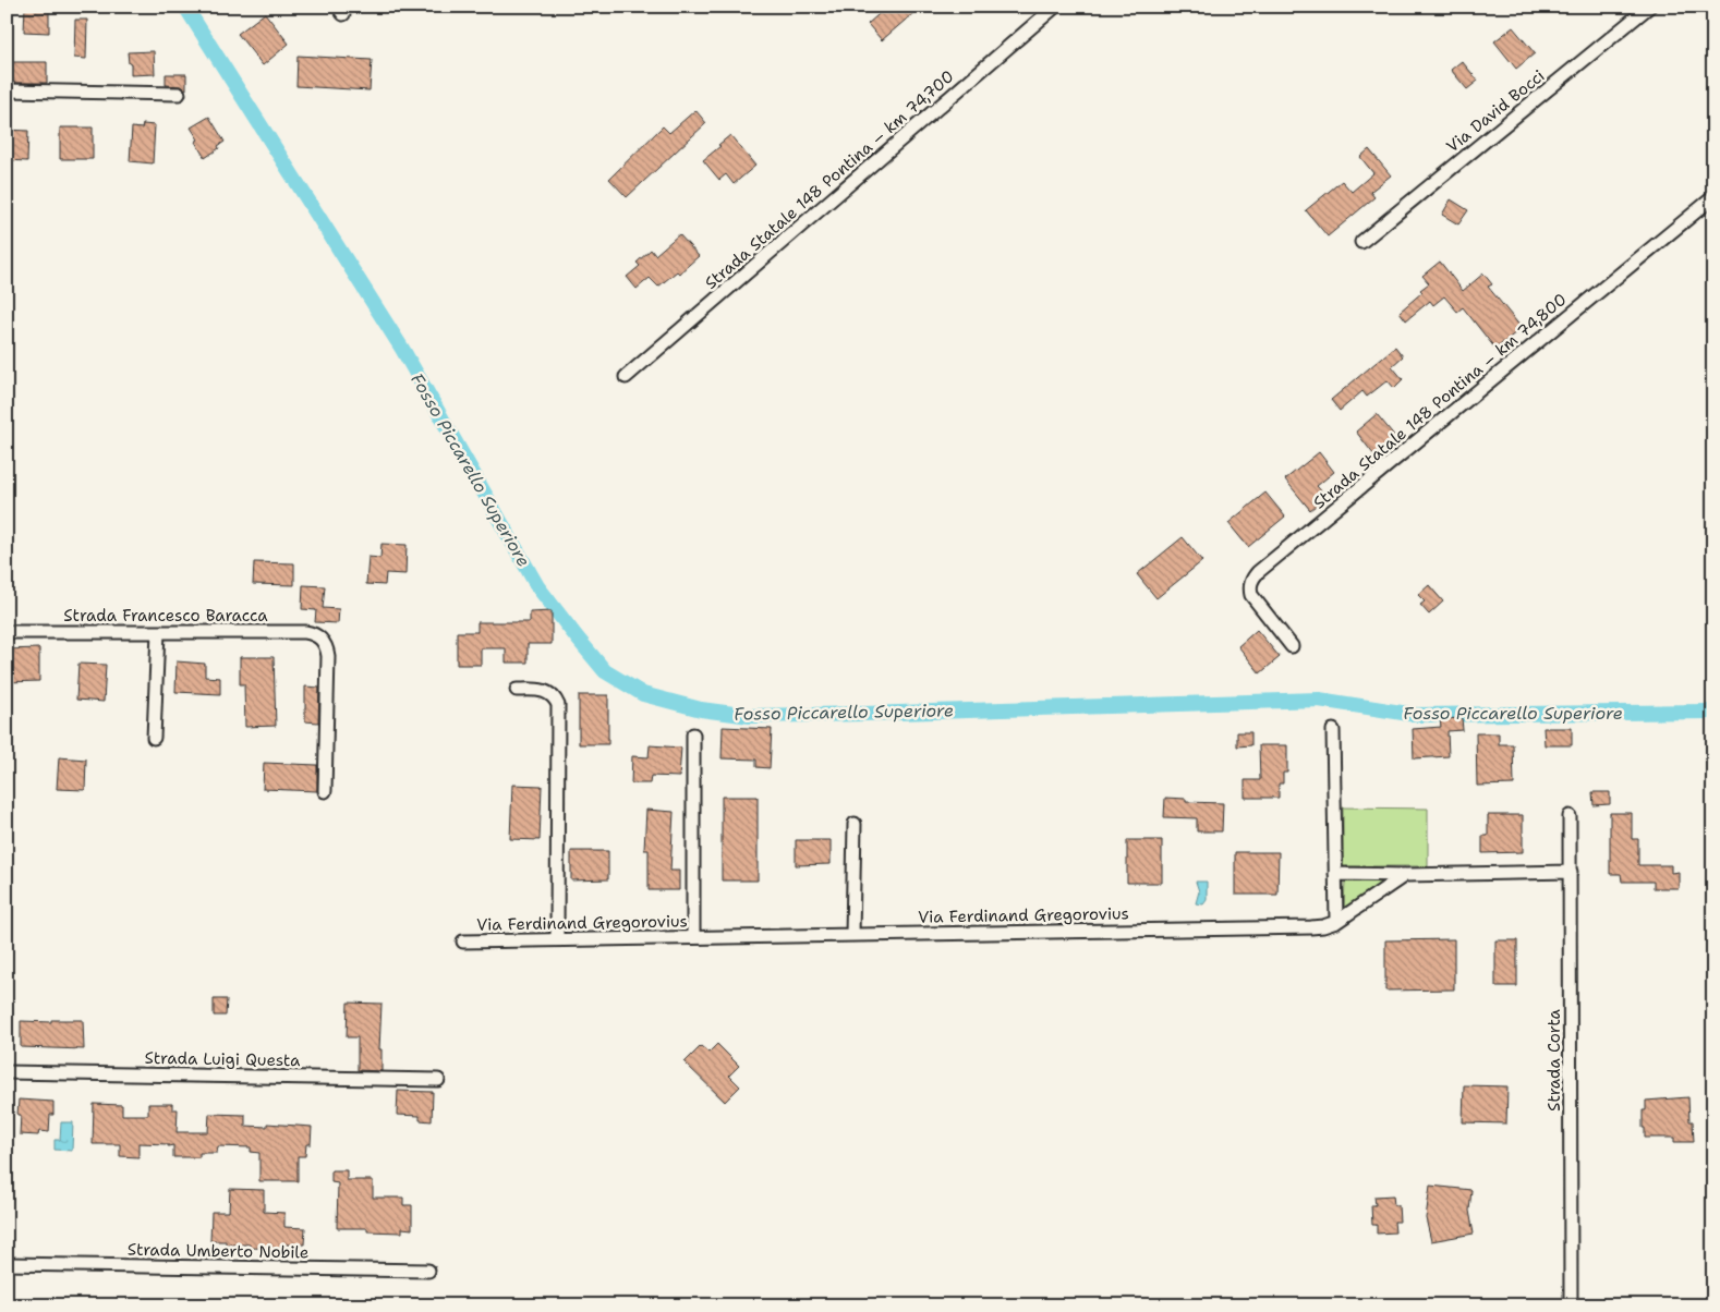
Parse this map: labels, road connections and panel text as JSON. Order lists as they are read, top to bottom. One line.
{"streets":{"street":["Via David Bocci","Strada Statale 148 Pontina – km 74,700","Strada Statale 148 Pontina – km 74,800","Strada Francesco Baracca","Via Ferdinand Gregorovius","Strada Luigi Questa","Strada Corta","Strada Umberto Nobile"]},"water":["Fosso Piccarello Superiore"]}
